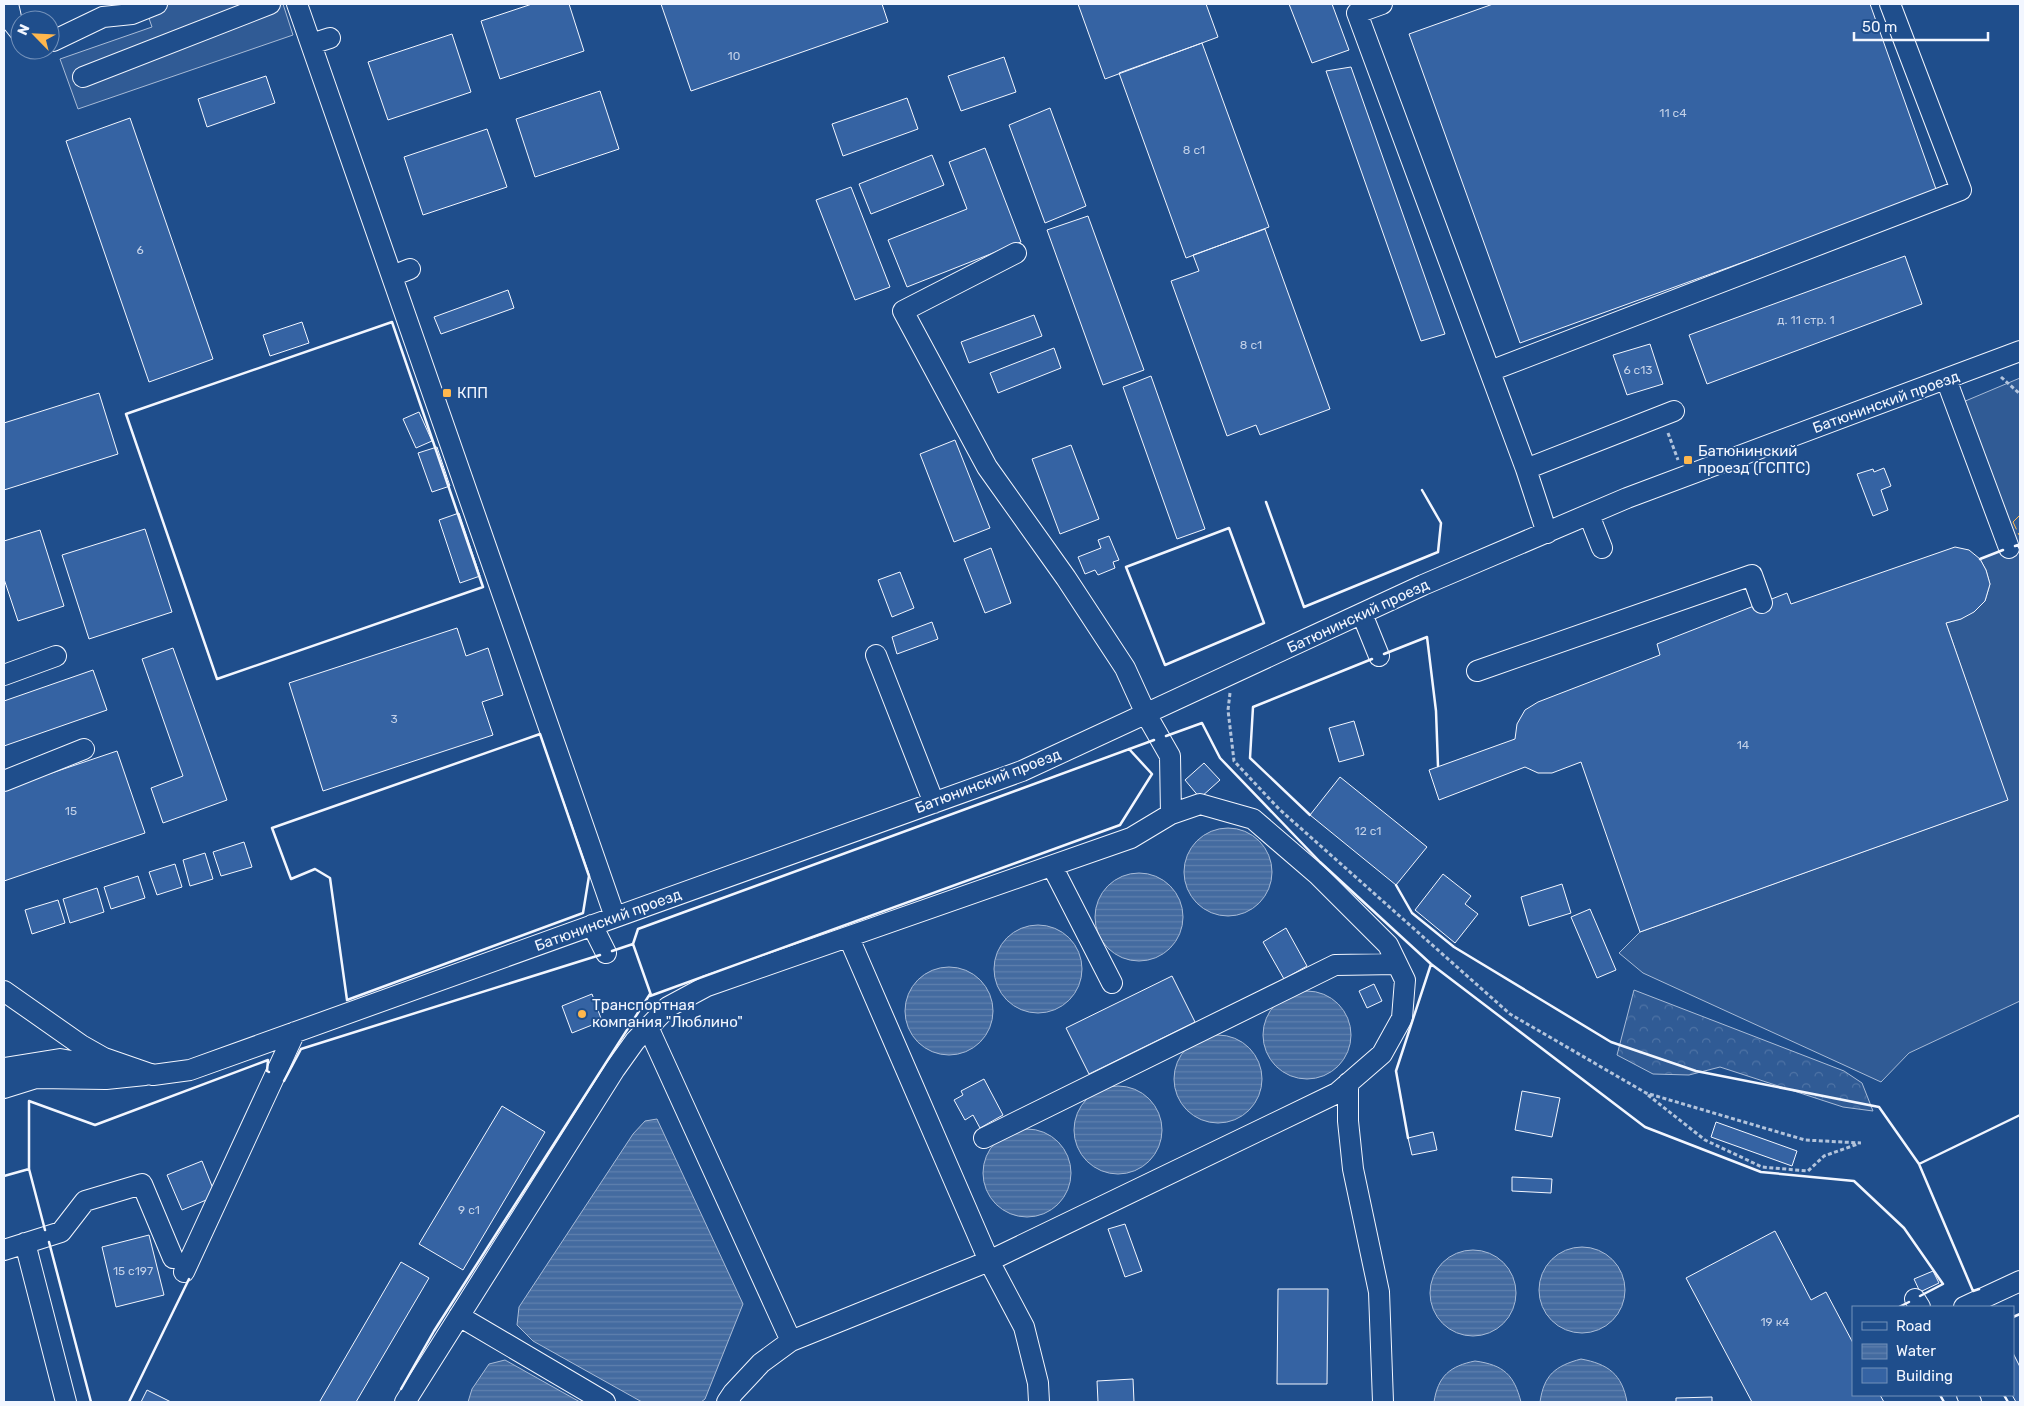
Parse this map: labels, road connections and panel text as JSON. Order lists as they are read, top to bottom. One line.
{"streets":{"street":["Батюнинский проезд"]},"places":{"transit":["КПП","Батюнинский проезд (ГСПТС)"],"other":["Транспортная компания \"Люблино\""]},"house_numbers":["10","11 с4","8 с1","6","д. 11 стр. 1","8 с1","6 с13","3","14","15","12 с1","9 с1","15 с197","19 к4"],"legend":["Road","Water","Building"],"scale_bar":"50 m","north":"top left"}
